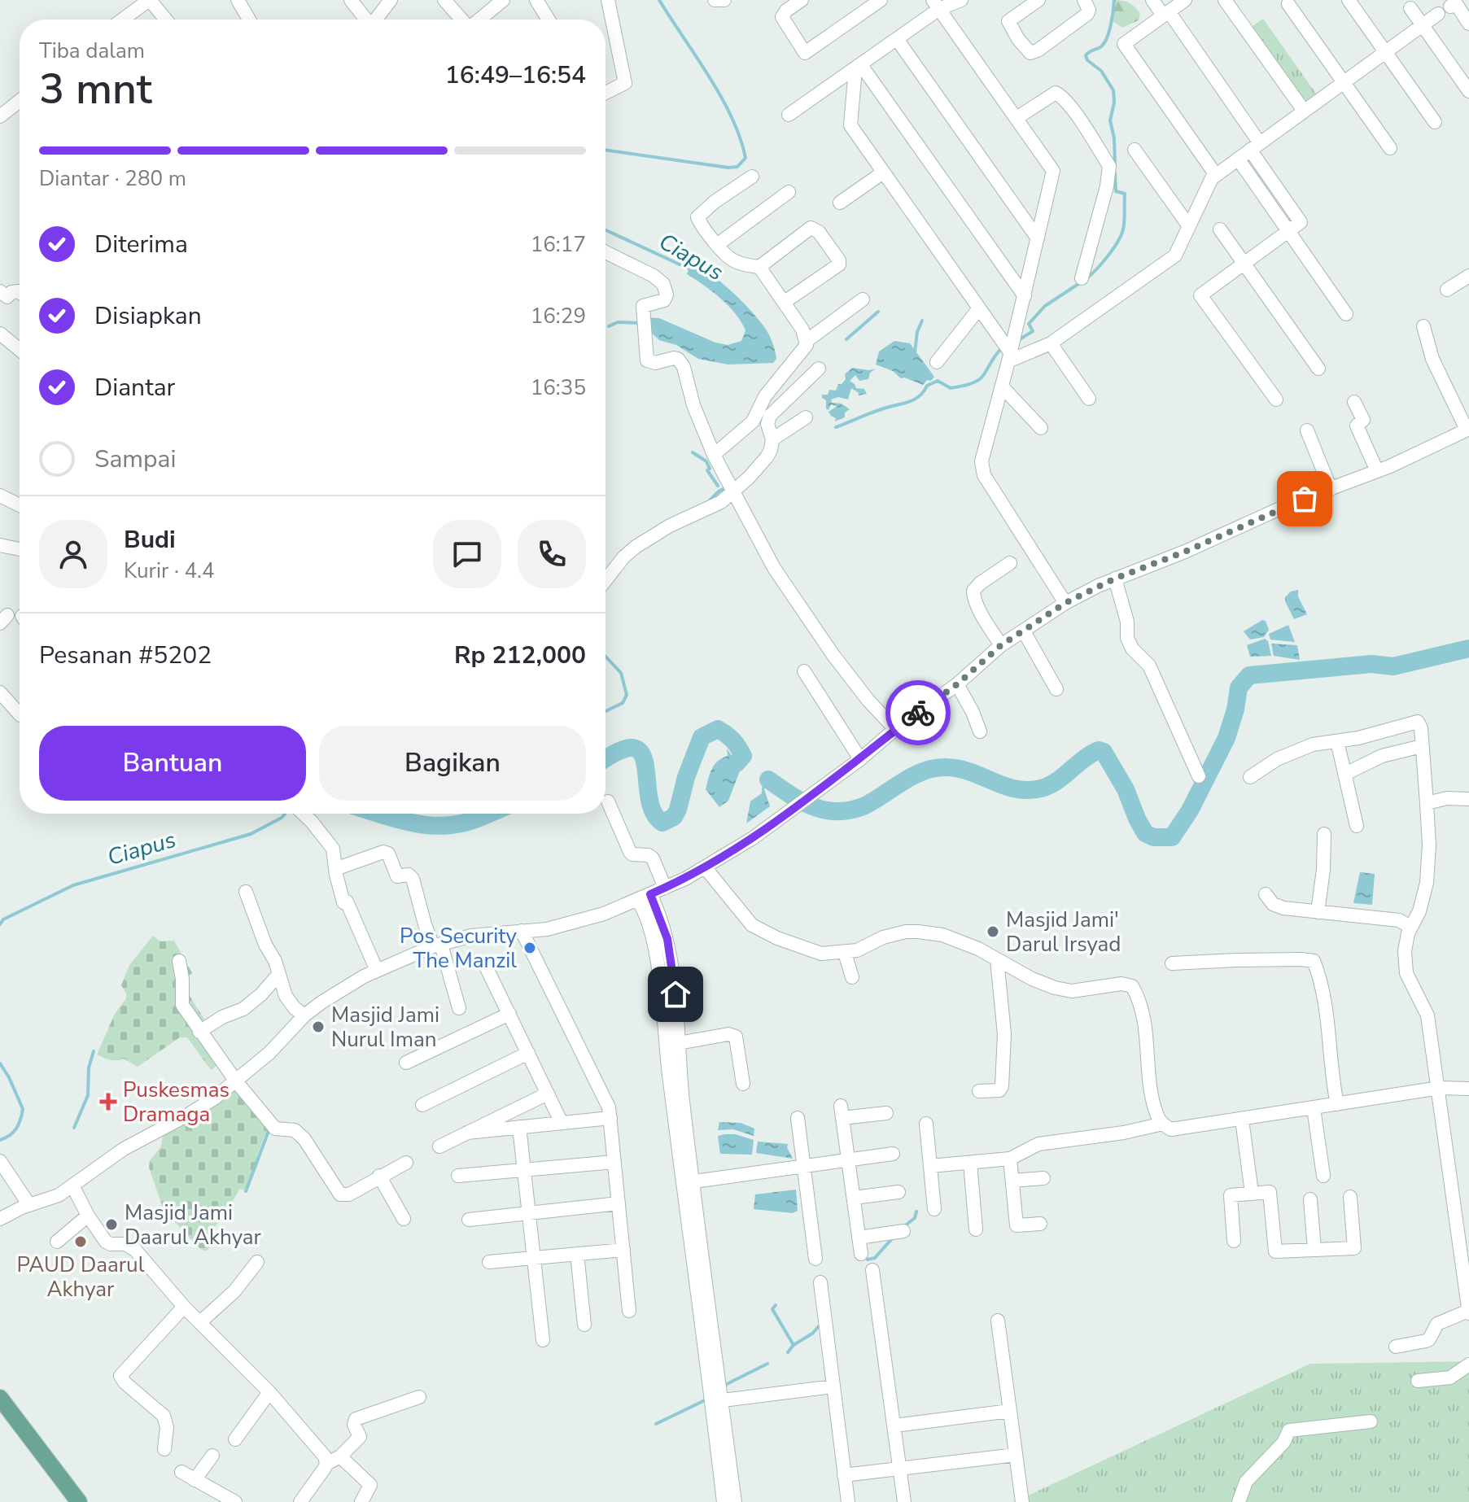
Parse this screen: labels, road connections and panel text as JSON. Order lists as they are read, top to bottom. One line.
{"water":["Ciapus"],"places":{"other":["Masjid Jami' Darul Irsyad","Pos Security The Manzil","Masjid Jami Nurul Iman","Masjid Jami Daarul Akhyar","PAUD Daarul Akhyar"],"health":["Puskesmas Dramaga"]},"page":{"heading":["3 mnt","Tiba dalam","16:49–16:54"],"panel":["Budi","Kurir · 4.4","Pesanan #5202","Rp 212,000"],"bar":"Diantar · 280 m","list":[["Diterima","16:17"],["Disiapkan","16:29"],["Diantar","16:35"],"Sampai"],"buttons":["Bantuan","Bagikan"]}}
